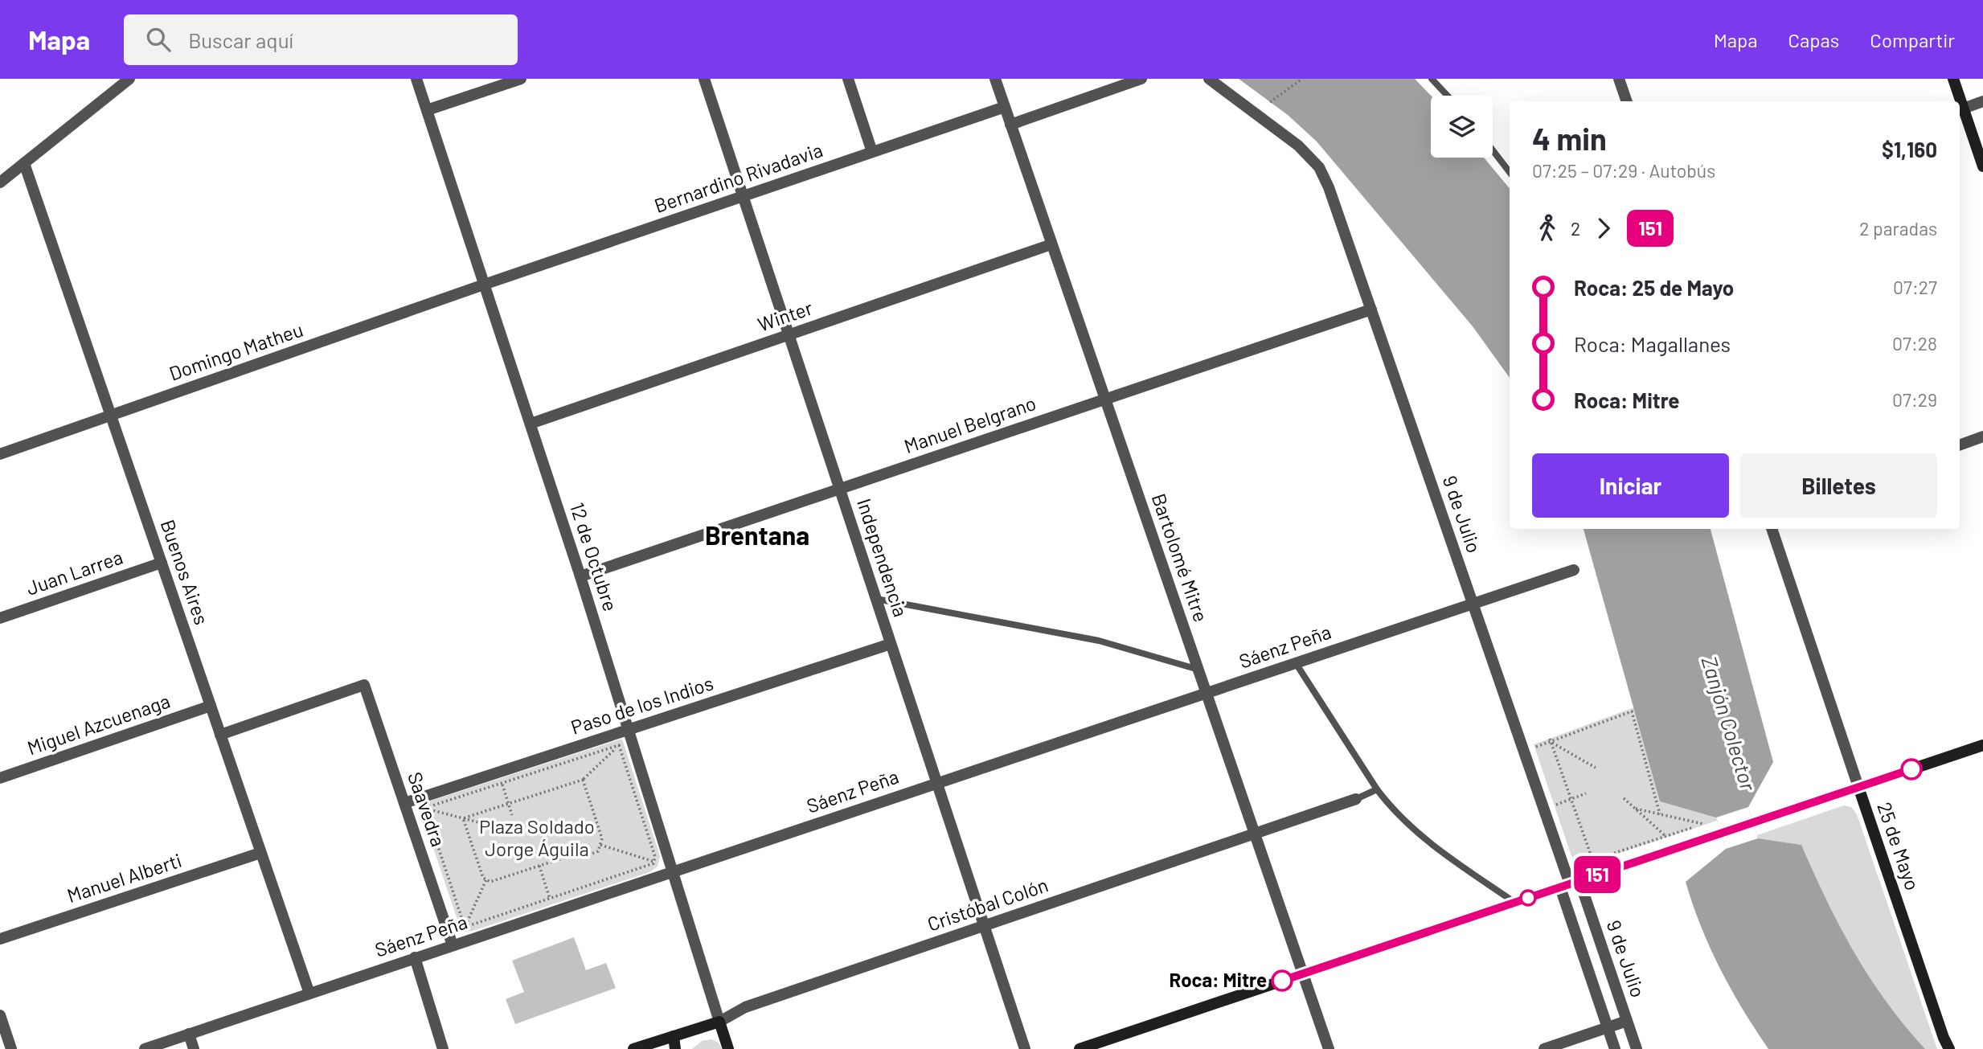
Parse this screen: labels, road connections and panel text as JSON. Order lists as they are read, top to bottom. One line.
{"streets":{"main road":["12 de Octubre","25 de Mayo","Cristóbal Colón"],"street":["Bernardino Rivadavia","Winter","Domingo Matheu","Manuel Belgrano","9 de Julio","Independencia","Bartolomé Mitre","Buenos Aires","Juan Larrea","Sáenz Peña","Paso de los Indios","Miguel Azcuenaga","Saavedra","Manuel Alberti"]},"crossings":[["Bernardino Rivadavia","Domingo Matheu"],["Bernardino Rivadavia","12 de Octubre"],["Bernardino Rivadavia","Independencia"],["Bernardino Rivadavia","Bartolomé Mitre"],["Winter","12 de Octubre"],["Winter","Independencia"],["Winter","Bartolomé Mitre"],["Domingo Matheu","12 de Octubre"],["Domingo Matheu","Buenos Aires"],["Manuel Belgrano","9 de Julio"],["Manuel Belgrano","12 de Octubre"],["Manuel Belgrano","Independencia"],["Manuel Belgrano","Bartolomé Mitre"],["9 de Julio","Sáenz Peña"],["12 de Octubre","Sáenz Peña"],["12 de Octubre","Paso de los Indios"],["12 de Octubre","Cristóbal Colón"],["Independencia","Sáenz Peña"],["Independencia","Paso de los Indios"],["Independencia","Cristóbal Colón"],["Bartolomé Mitre","Sáenz Peña"],["Bartolomé Mitre","Cristóbal Colón"],["Buenos Aires","Juan Larrea"],["Buenos Aires","Sáenz Peña"],["Buenos Aires","Miguel Azcuenaga"],["Buenos Aires","Saavedra"],["Buenos Aires","Manuel Alberti"],["Sáenz Peña","Saavedra"],["Paso de los Indios","Saavedra"]],"districts":["Brentana"],"water":["Zanjón Colector"],"parks":["Plaza Soldado Jorge Águila"],"places":["Roca: Mitre"],"lines":["bus line 151"],"page":{"header":"Mapa","search":"Buscar aquí","nav":["Mapa","Capas","Compartir"],"on_map":"151","heading":["4 min","07:25 – 07:29 · Autobús","$1,160"],"legs":["2","151","2 paradas"],"list":[{"name":"Roca: 25 de Mayo","value":"07:27"},{"name":"Roca: Magallanes","value":"07:28"},{"name":"Roca: Mitre","value":"07:29"}],"buttons":["Iniciar","Billetes"]}}
